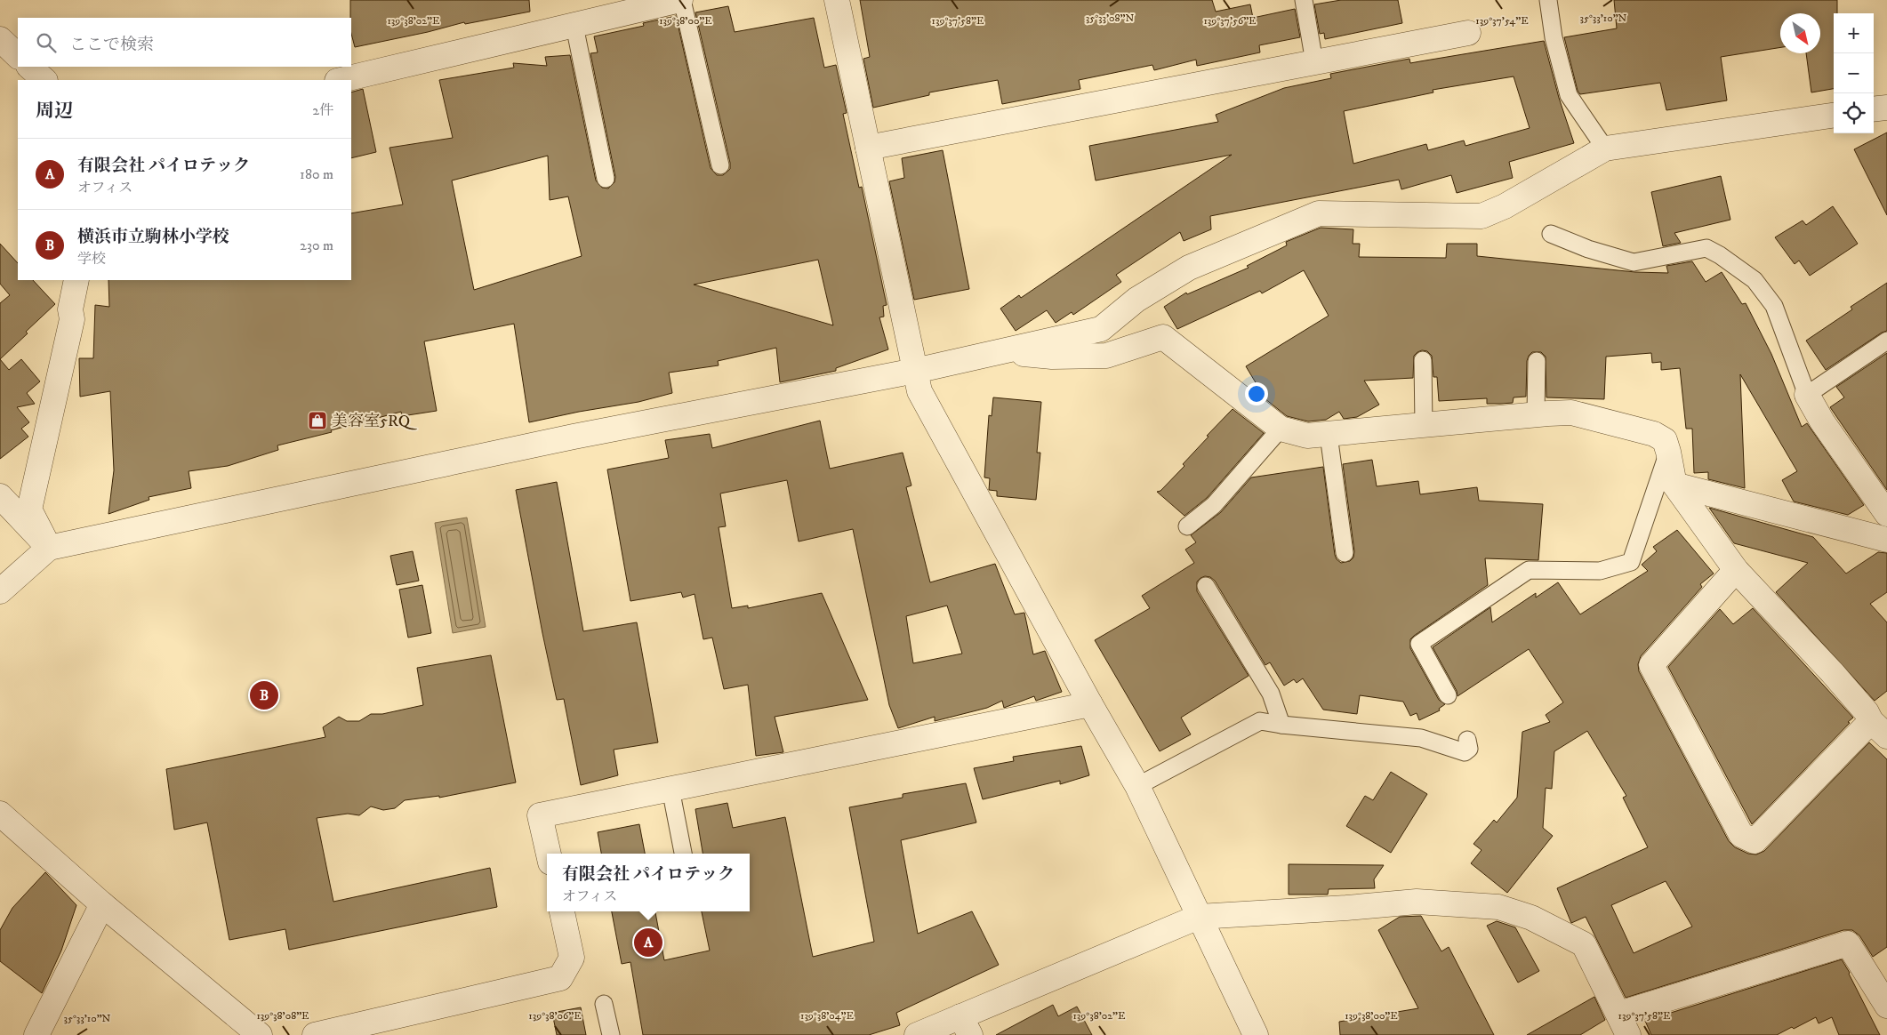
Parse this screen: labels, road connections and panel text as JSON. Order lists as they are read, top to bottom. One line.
{"places":{"shop":["美容室5RQ"]},"north":"bottom right","page":{"map_buttons":["+","−"],"search":"ここで検索","heading":["周辺","2件"],"list":[{"mark":"A","name":"有限会社 パイロテック","note":"オフィス","value":"180 m"},{"mark":"B","name":"横浜市立駒林小学校","note":"学校","value":"230 m"}],"pins":["B","A"],"popup":["有限会社 パイロテック","オフィス"]},"coordinates":["35°33'08\"N","35°33'10\"N","139°38'02\"E","139°38'00\"E","139°37'54\"E","139°37'58\"E","139°37'56\"E","139°38'08\"E","139°38'06\"E","139°38'04\"E"]}
